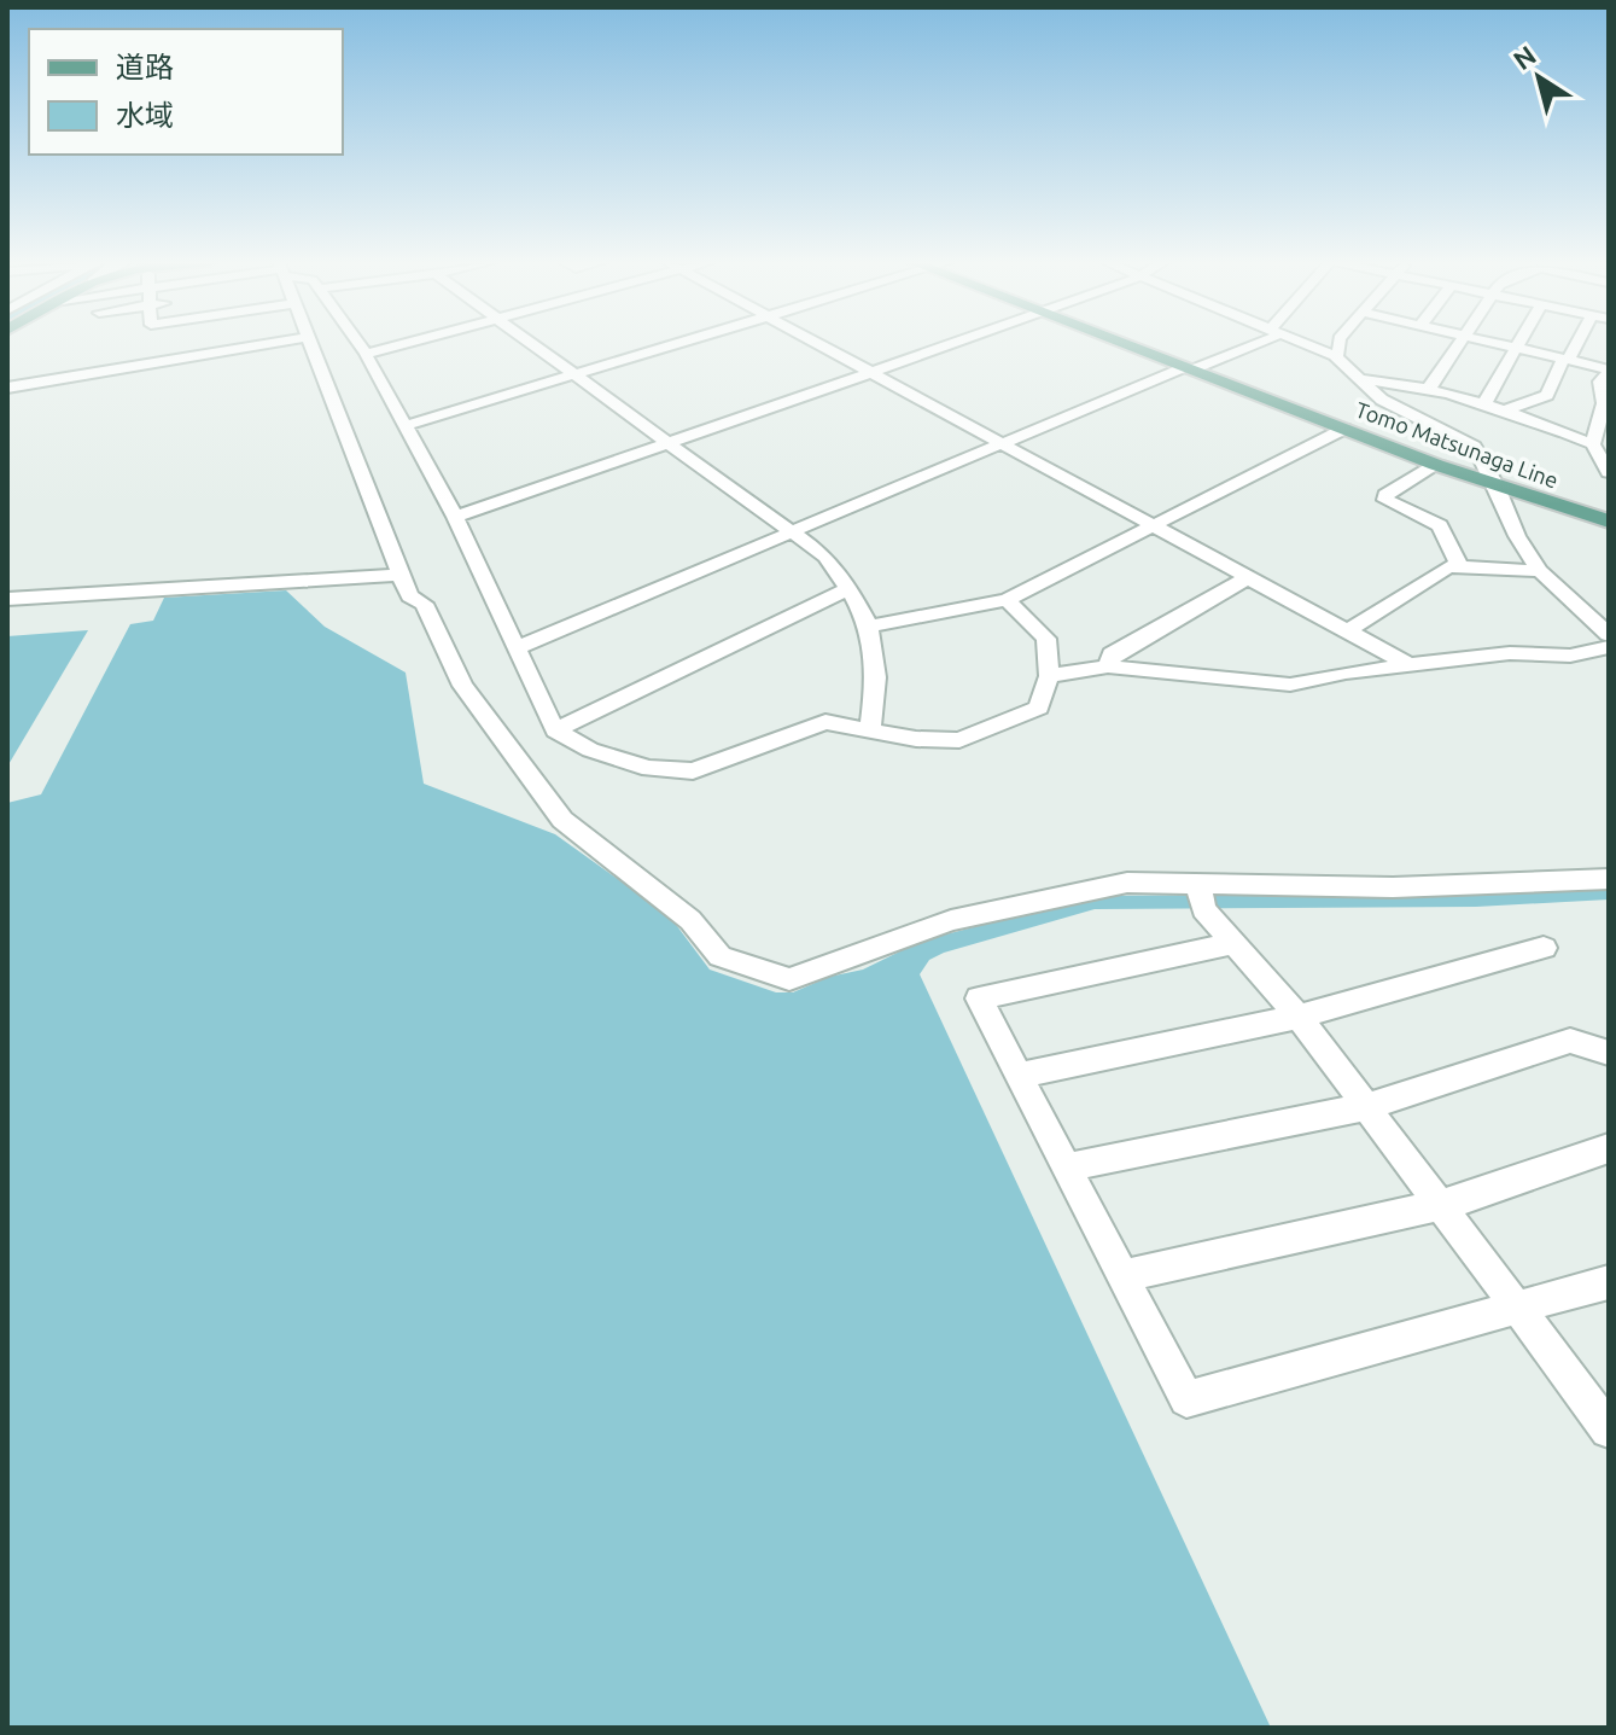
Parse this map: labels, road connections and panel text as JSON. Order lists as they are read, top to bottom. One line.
{"streets":{"main road":["Tomo Matsunaga Line"]},"legend":["道路","水域"],"north":"top left"}
